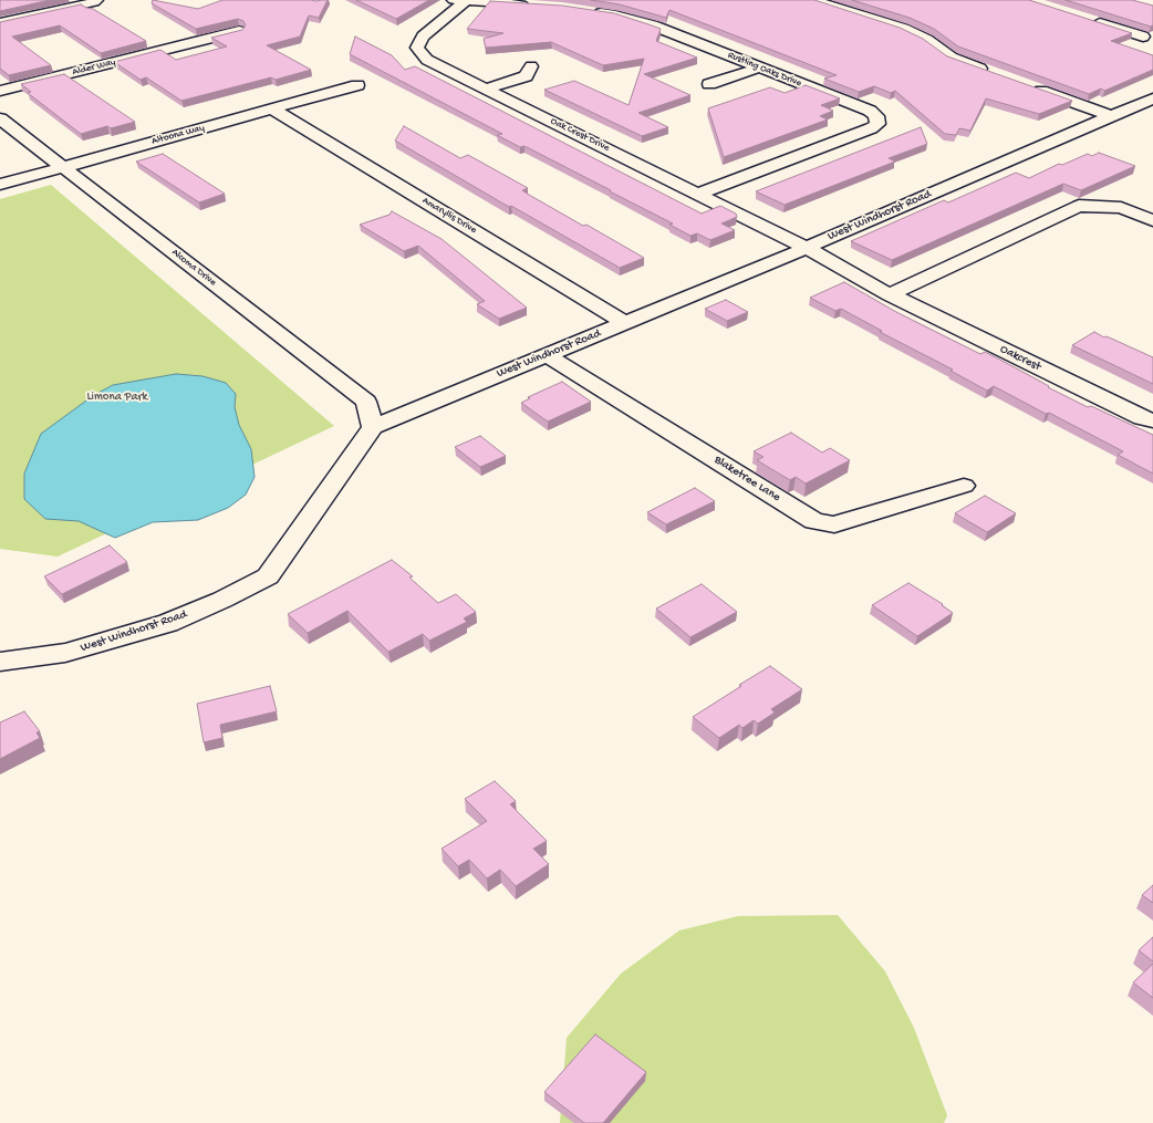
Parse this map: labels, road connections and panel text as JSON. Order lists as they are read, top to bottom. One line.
{"streets":{"street":["Alder Way","Rustling Oaks Drive","Altoona Way","Oak Crest Drive","Amaryllis Drive","West Windhorst Road","Alcoma Drive","Oakcrest","Blaketree Lane"]},"crossings":[["Rustling Oaks Drive","Oak Crest Drive"],["Altoona Way","Amaryllis Drive"],["Altoona Way","Alcoma Drive"],["Oak Crest Drive","West Windhorst Road"],["Oak Crest Drive","Oakcrest"],["Amaryllis Drive","West Windhorst Road"],["West Windhorst Road","Alcoma Drive"],["West Windhorst Road","Oakcrest"],["West Windhorst Road","Blaketree Lane"]],"parks":["Limona Park"]}
